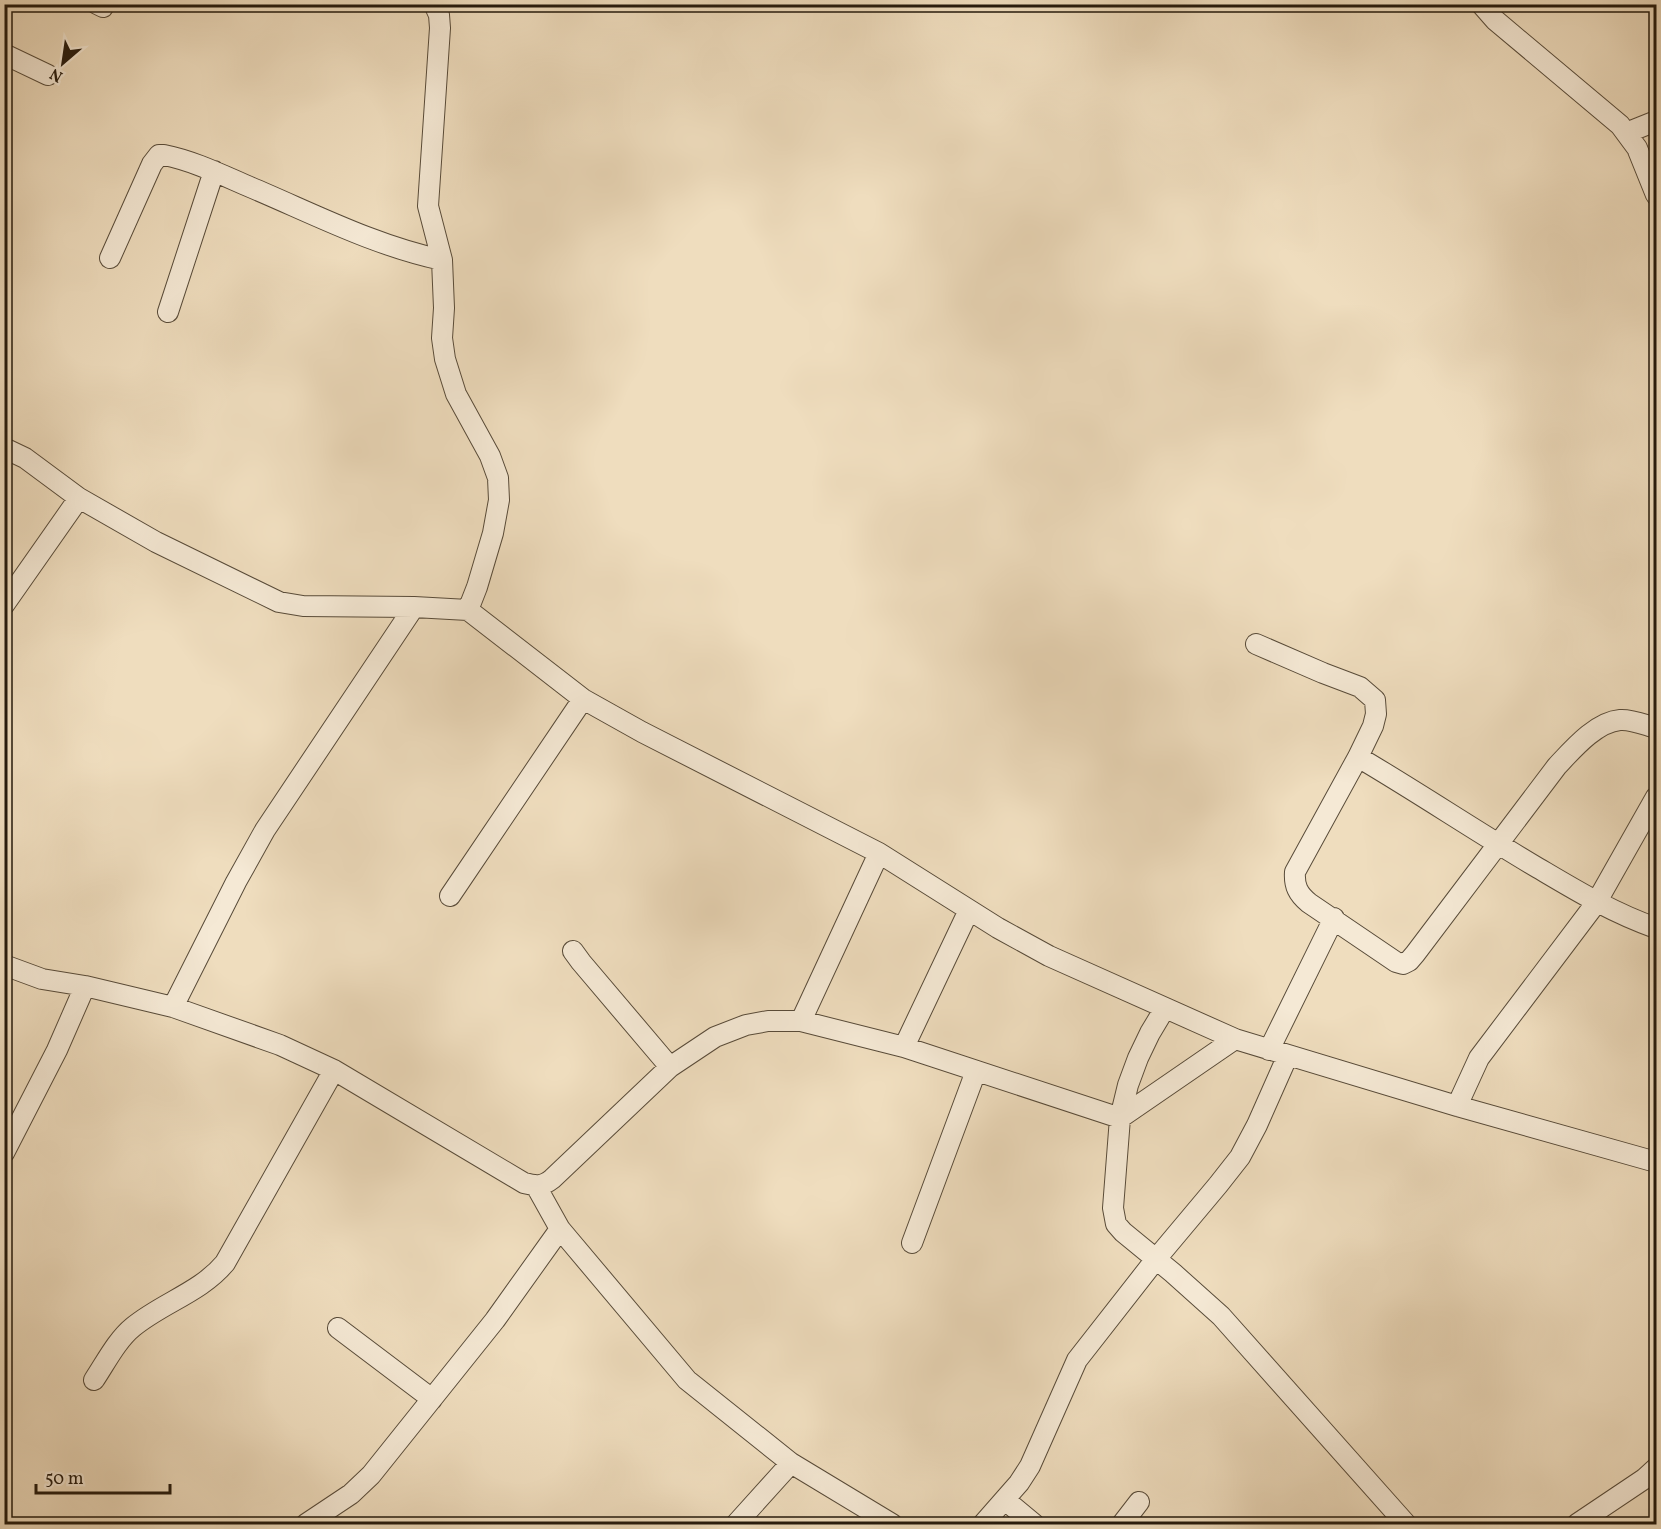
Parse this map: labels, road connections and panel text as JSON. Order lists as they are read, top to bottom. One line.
{"scale_bar":"50 m","north":"bottom left"}
